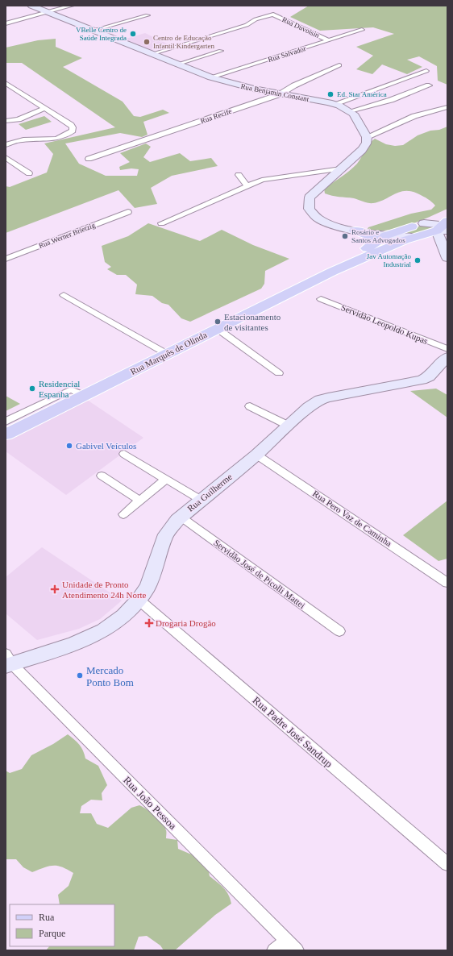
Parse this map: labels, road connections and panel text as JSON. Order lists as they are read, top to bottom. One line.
{"streets":{"main road":["Rua Benjamin Constant","Rua Marquês de Olinda","Rua Guilherme"],"street":["Rua Duvoisin","Rua Salvador","Rua Recife","Rua Werner Brietzig","Servidão Leopoldo Kupas","Rua Pero Vaz de Caminha","Servidão José de Picolli Mattei","Rua Padre José Sandrup","Rua João Pessoa"]},"crossings":[["Rua Duvoisin","Rua Salvador"],["Rua Duvoisin","Rua Benjamin Constant"],["Rua Salvador","Rua Benjamin Constant"],["Rua Benjamin Constant","Rua Recife"],["Rua Guilherme","Rua Pero Vaz de Caminha"],["Rua Guilherme","Servidão José de Picolli Mattei"],["Rua Guilherme","Rua Padre José Sandrup"],["Rua Guilherme","Rua João Pessoa"]],"places":{"other":["VBelle Centro de Saúde Integrada","Centro de Educação Infantil Kindergarten","Ed. Star América","Rosário e Santos Advogados","Jav Automação Industrial","Estacionamento de visitantes","Residencial Espanha","Gabivel Veículos","Mercado Ponto Bom"],"health":["Unidade de Pronto Atendimento 24h Norte","Drogaria Drogão"]},"legend":["Rua","Parque"]}
